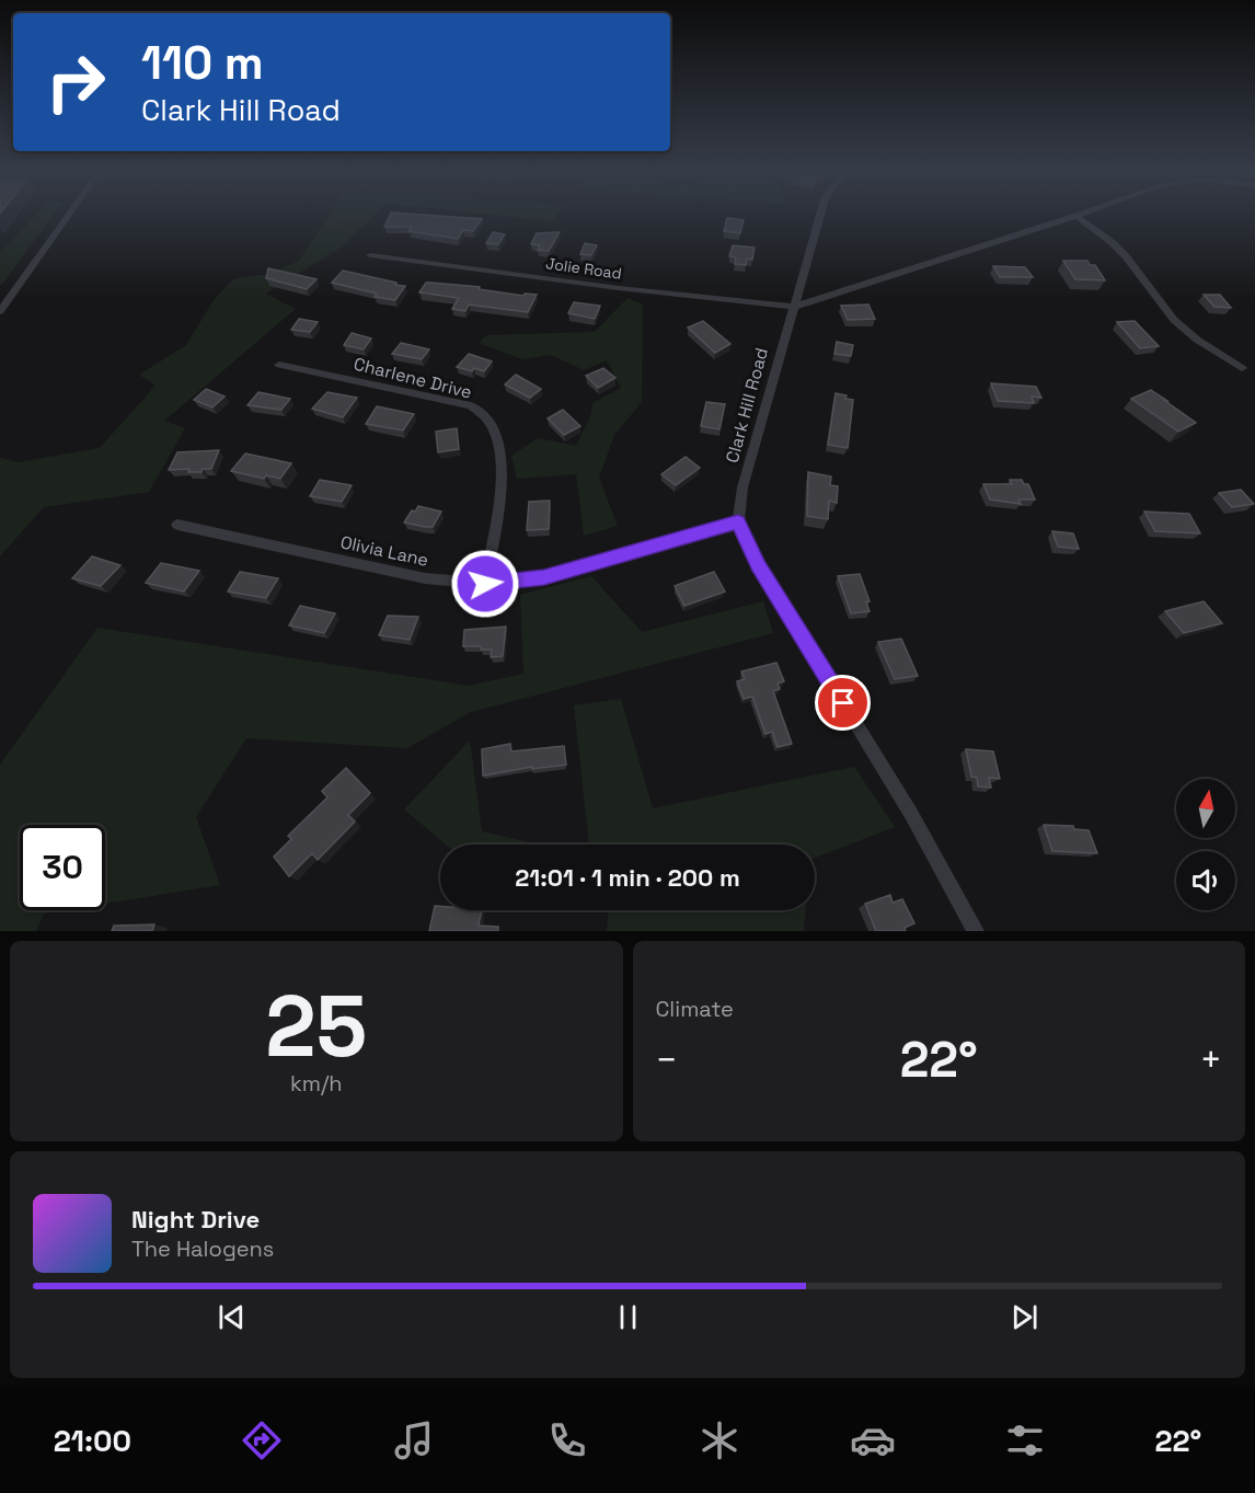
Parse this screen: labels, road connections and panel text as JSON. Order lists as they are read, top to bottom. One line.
{"streets":{"street":["Jolie Road","Charlene Drive","Clark Hill Road","Olivia Lane"]},"crossings":[["Jolie Road","Clark Hill Road"],["Charlene Drive","Olivia Lane"],["Clark Hill Road","Olivia Lane"]],"north":"top","page":{"turn":["110 m","Clark Hill Road"],"limit":"30","trip":"21:01 · 1 min · 200 m","tile":[["25","km/h"],"Climate"],"heat":["−","22°","+"],"song":["Night Drive","The Halogens"],"tabs":["21:00","22°"]}}
